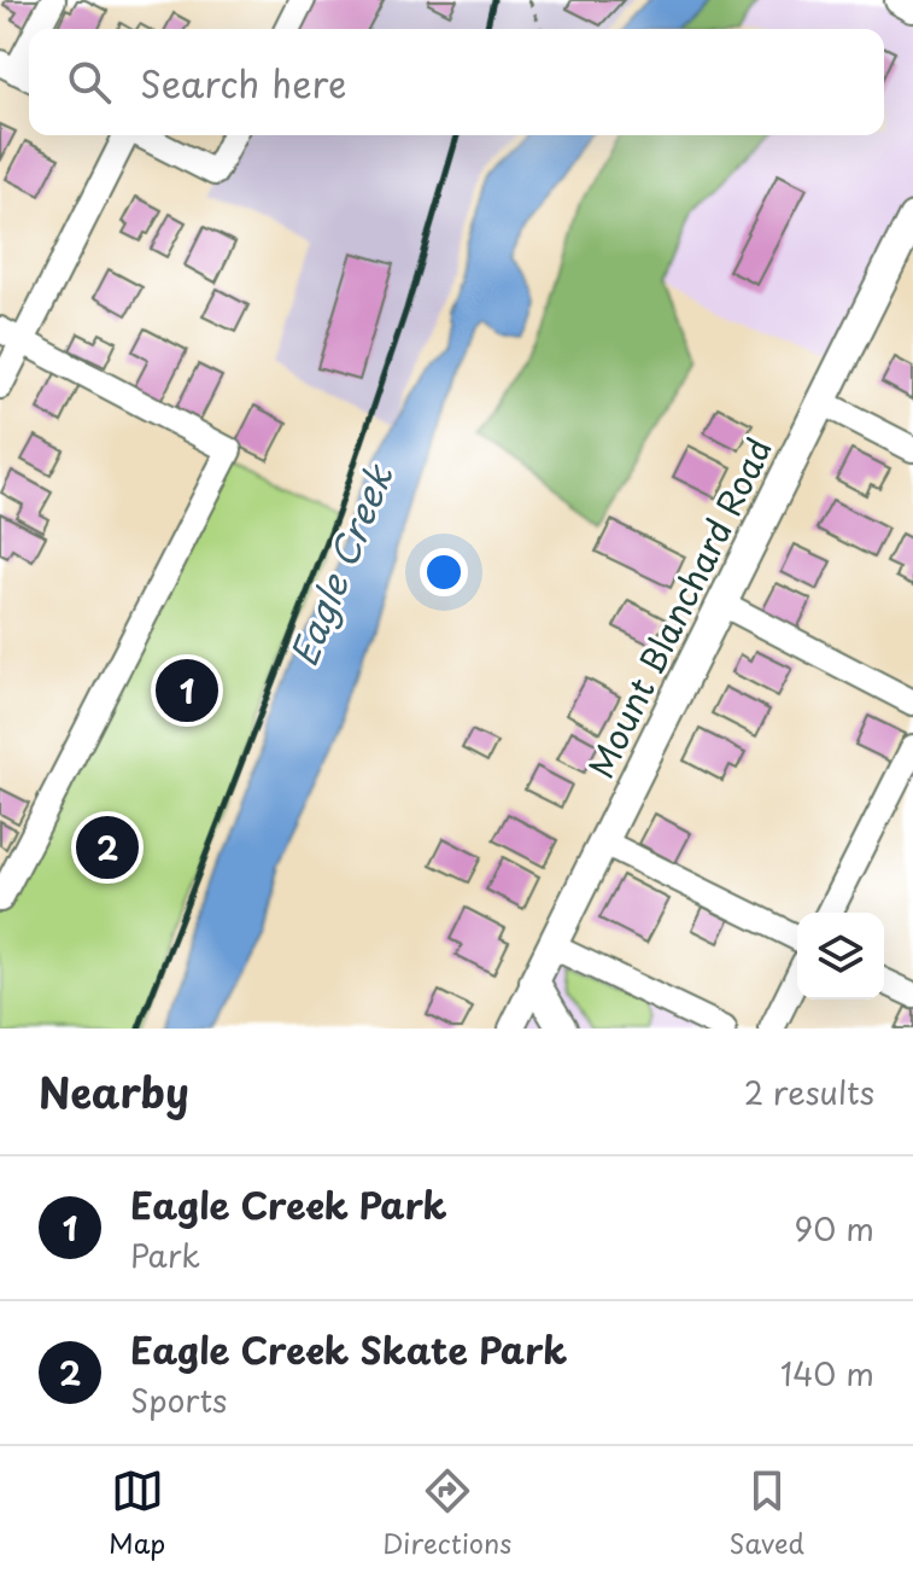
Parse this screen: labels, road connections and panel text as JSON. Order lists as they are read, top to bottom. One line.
{"streets":{"main road":["Mount Blanchard Road"]},"water":["Eagle Creek"],"page":{"search":"Search here","pins":["1","2"],"heading":["Nearby","2 results"],"list":[{"mark":"1","name":"Eagle Creek Park","note":"Park","value":"90 m"},{"mark":"2","name":"Eagle Creek Skate Park","note":"Sports","value":"140 m"}],"nav":["Map","Directions","Saved"]}}
